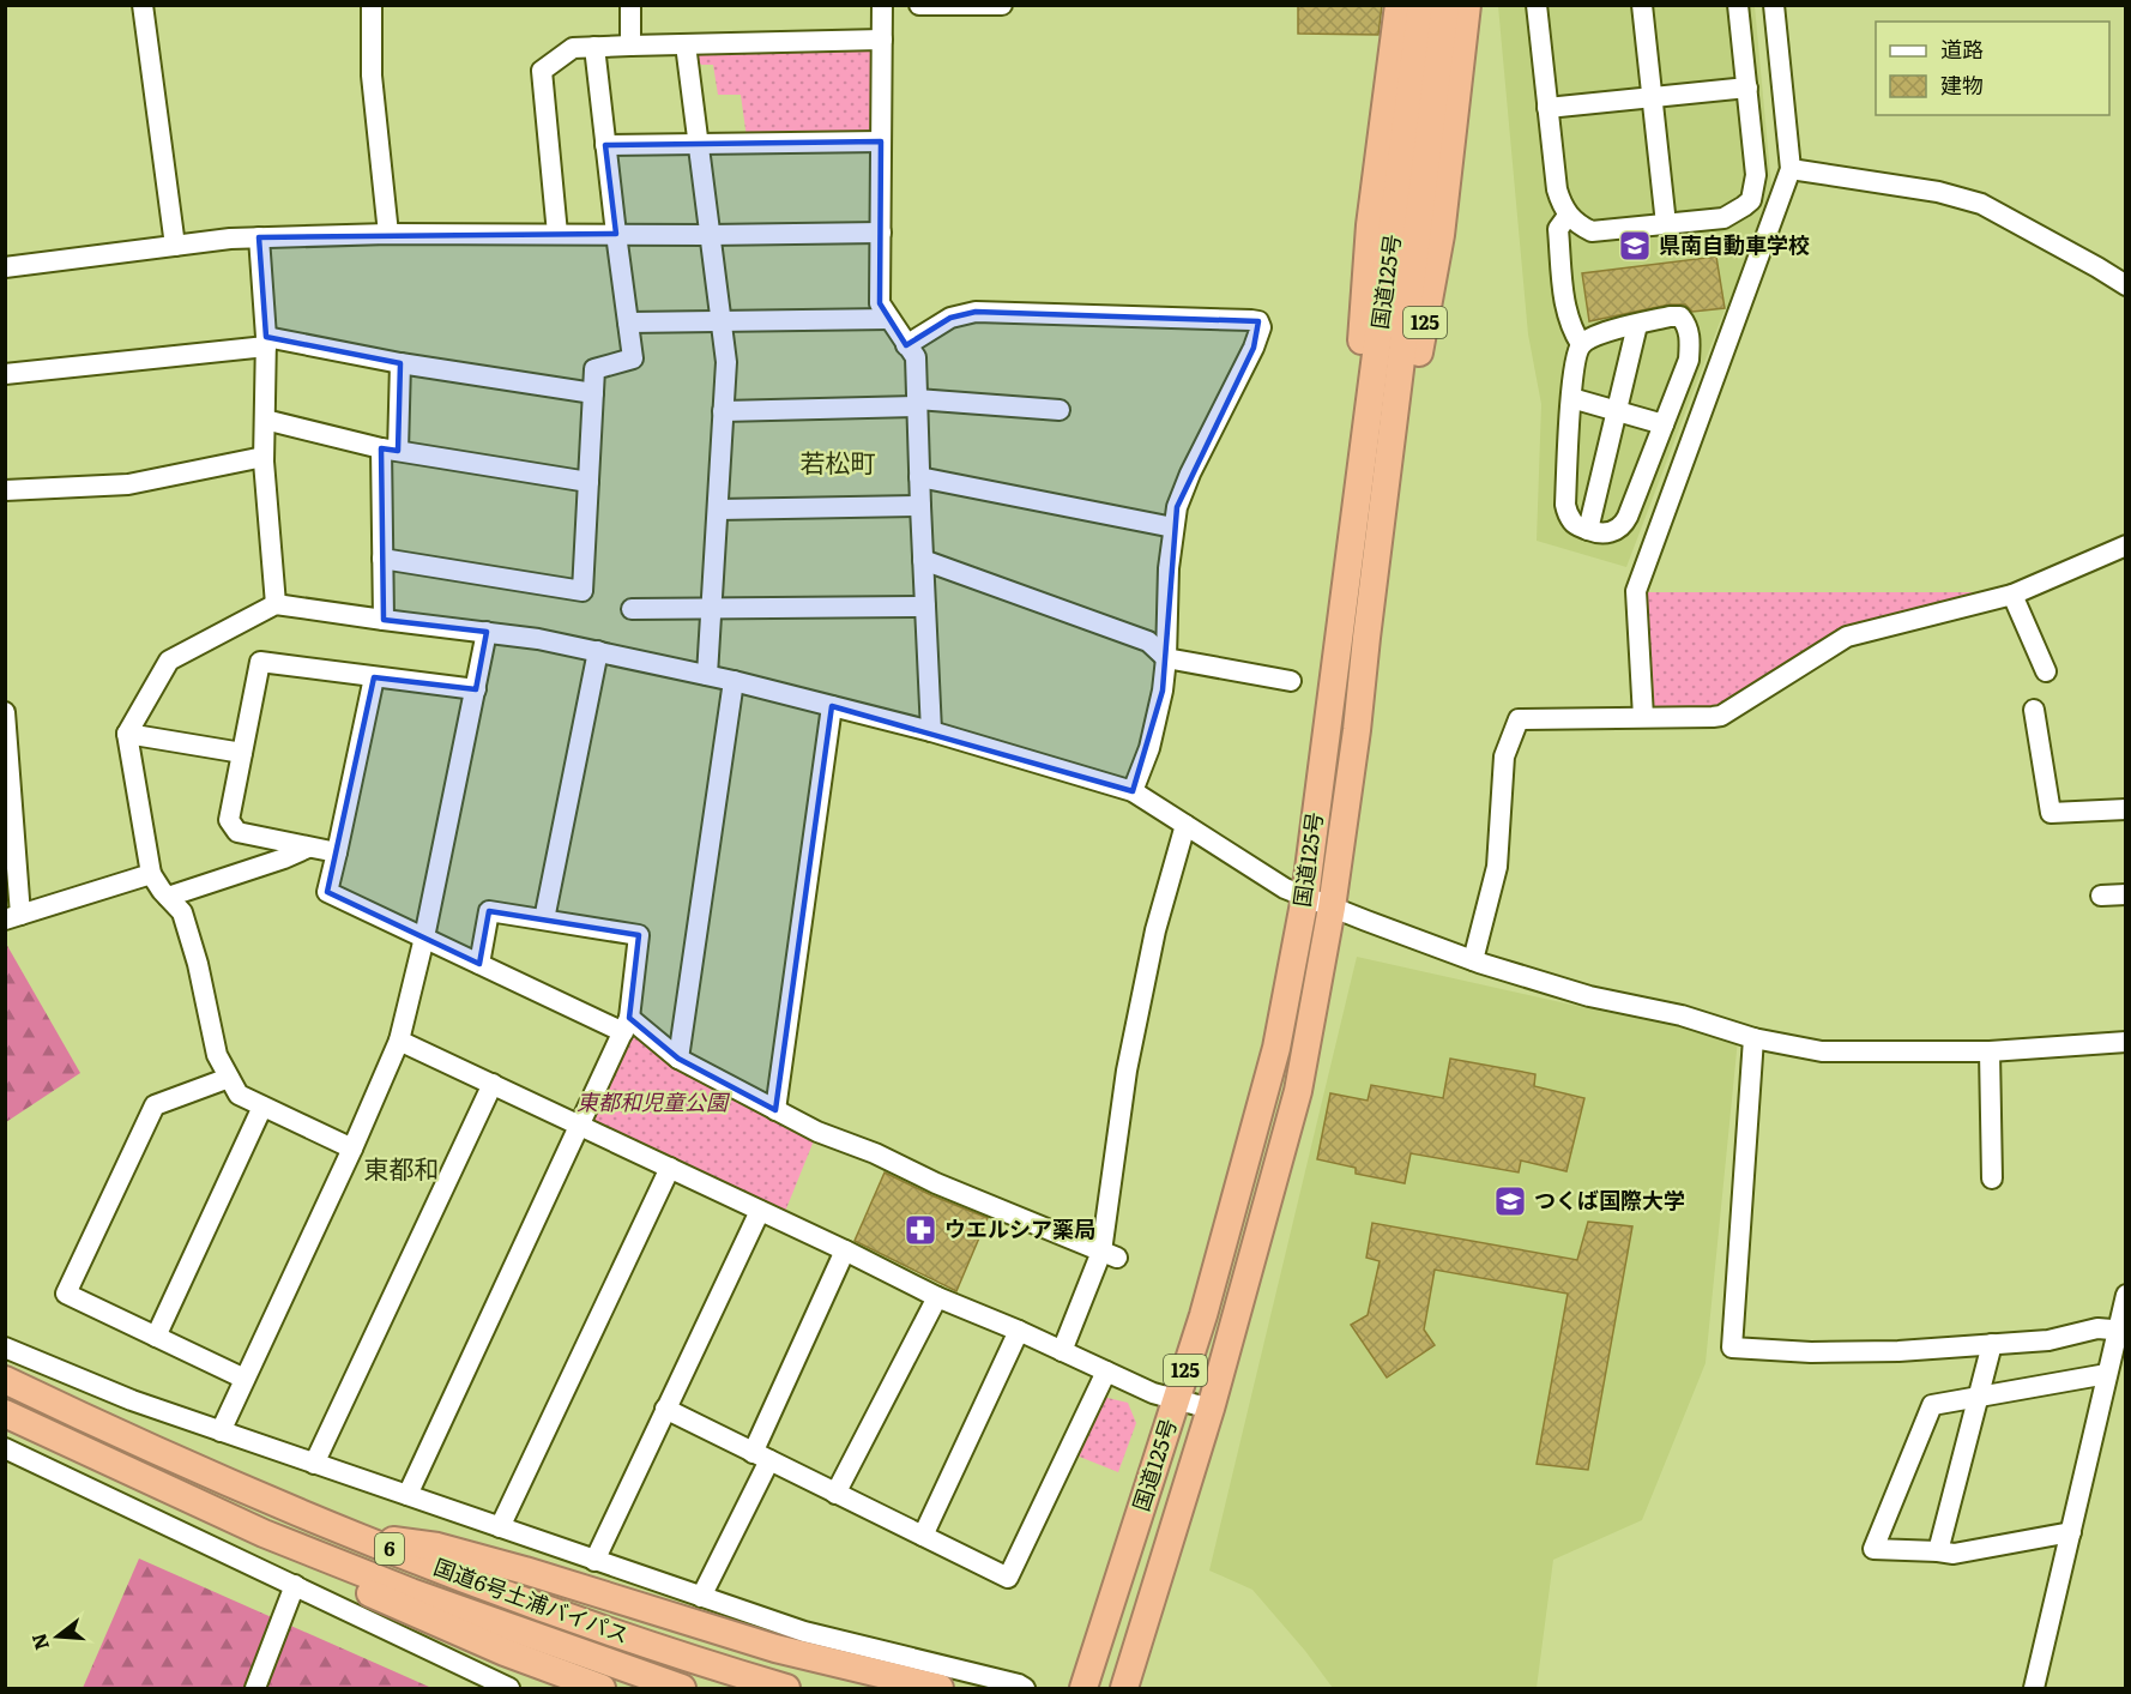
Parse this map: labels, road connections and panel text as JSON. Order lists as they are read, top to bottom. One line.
{"streets":{"highway":["国道125号","125","6","国道6号土浦バイパス"]},"crossings":[["国道125号","125"]],"districts":["若松町","東都和"],"parks":["東都和児童公園"],"places":{"school or university":["県南自動車学校","つくば国際大学"],"pharmacy":["ウエルシア薬局"]},"legend":["道路","建物"],"north":"left"}
